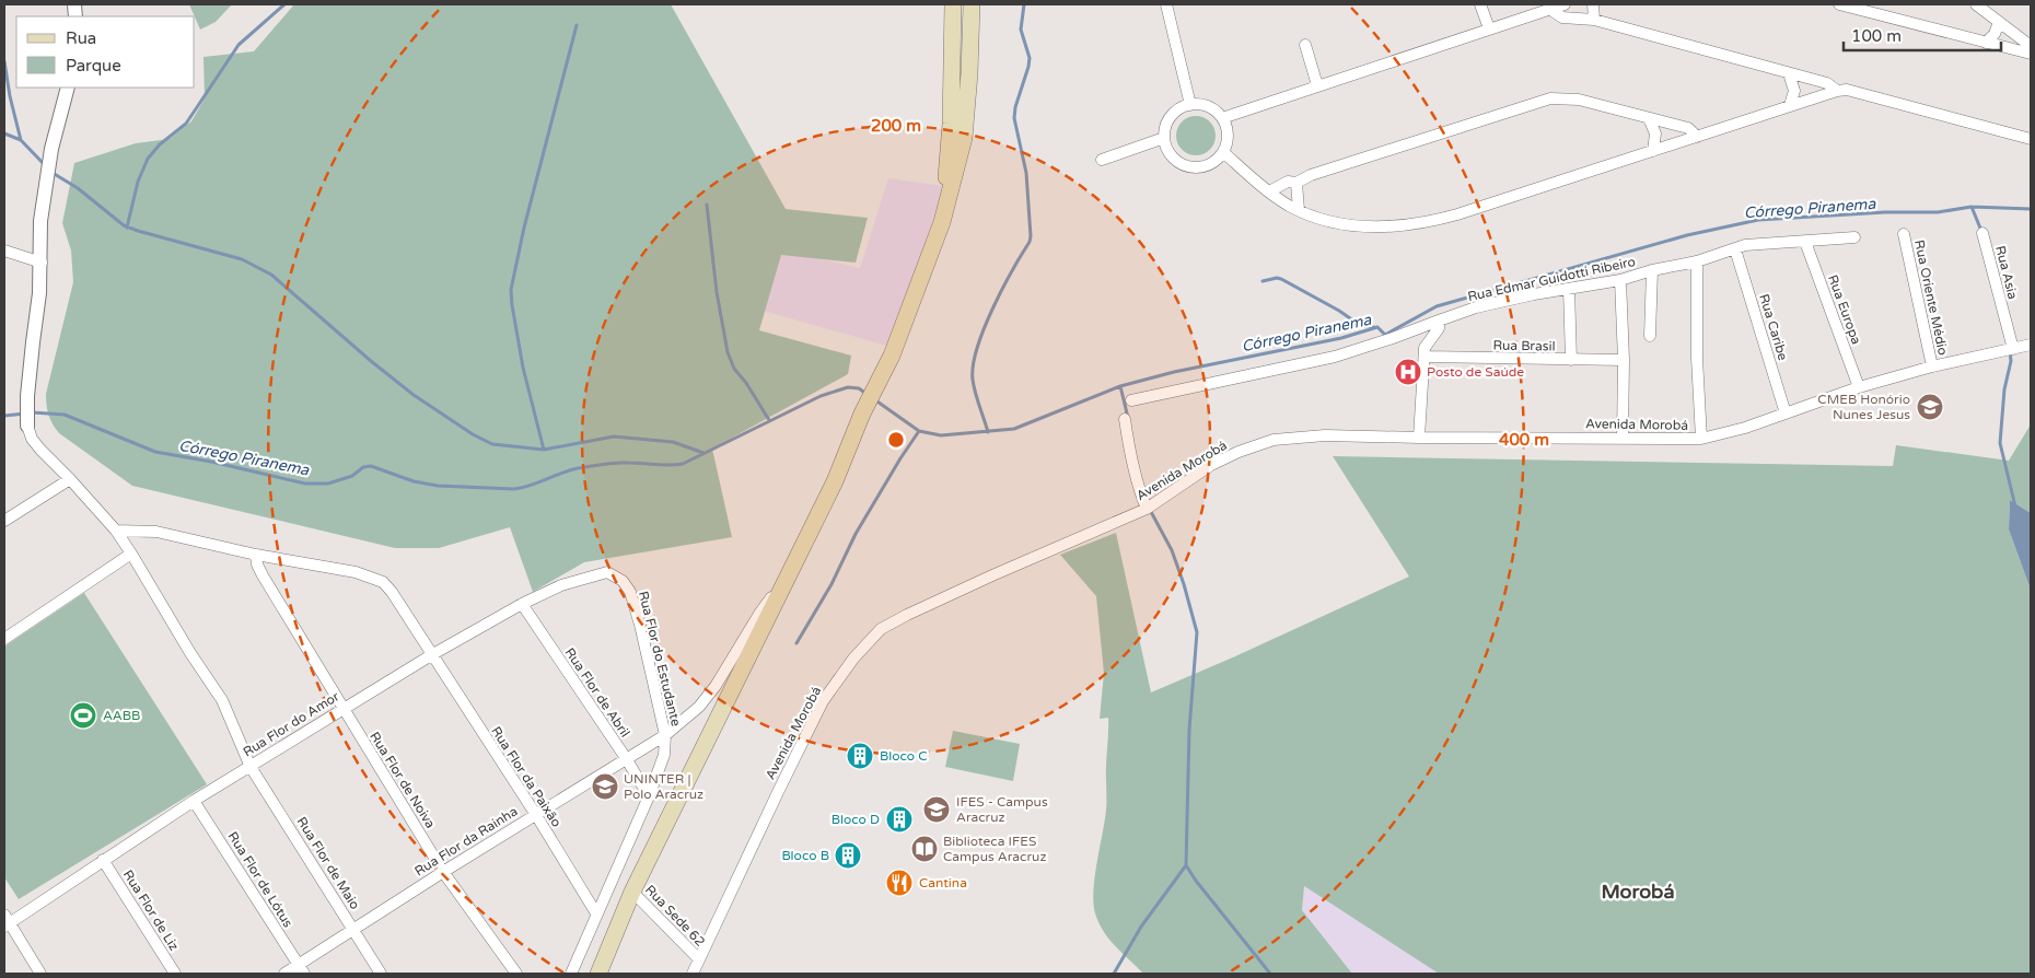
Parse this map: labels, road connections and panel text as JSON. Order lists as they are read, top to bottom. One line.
{"streets":{"street":["Rua Asia","Rua Edmar Guidotti Ribeiro","Rua Oriente Médio","Rua Europa","Rua Caribe","Rua Brasil","Avenida Morobá","Rua Flor do Estudante","Rua Flor de Abril","Rua Flor do Amor","Rua Flor da Paixão","Rua Flor de Noiva","Rua Flor da Rainha","Rua Flor de Maio","Rua Flor de Lótus","Rua Flor de Liz","Rua Sede 62"]},"crossings":[["Rua Asia","Avenida Morobá"],["Rua Edmar Guidotti Ribeiro","Rua Europa"],["Rua Edmar Guidotti Ribeiro","Rua Caribe"],["Rua Oriente Médio","Avenida Morobá"],["Rua Europa","Avenida Morobá"],["Rua Caribe","Avenida Morobá"],["Avenida Morobá","Rua Sede 62"],["Rua Flor do Estudante","Rua Flor de Abril"],["Rua Flor do Estudante","Rua Flor do Amor"],["Rua Flor do Estudante","Rua Flor da Paixão"],["Rua Flor do Estudante","Rua Flor da Rainha"],["Rua Flor de Abril","Rua Flor do Amor"],["Rua Flor de Abril","Rua Flor da Rainha"],["Rua Flor do Amor","Rua Flor da Paixão"],["Rua Flor do Amor","Rua Flor de Noiva"],["Rua Flor do Amor","Rua Flor de Maio"],["Rua Flor do Amor","Rua Flor de Lótus"],["Rua Flor do Amor","Rua Flor de Liz"],["Rua Flor da Paixão","Rua Flor de Noiva"],["Rua Flor da Paixão","Rua Flor da Rainha"],["Rua Flor da Paixão","Rua Flor de Maio"],["Rua Flor de Noiva","Rua Flor da Rainha"],["Rua Flor da Rainha","Rua Flor de Maio"],["Rua Flor da Rainha","Rua Flor de Lótus"]],"districts":["Morobá"],"water":["Córrego Piranema"],"places":{"hospital":["Posto de Saúde"],"school or university":["CMEB Honório Nunes Jesus","UNINTER | Polo Aracruz","IFES - Campus Aracruz"],"sports":["AABB"],"building":["Bloco C","Bloco D","Bloco B"],"library":["Biblioteca IFES Campus Aracruz"],"restaurant":["Cantina"]},"legend":["Rua","Parque"],"scale_bar":"100 m","rings":["200 m","400 m"]}
